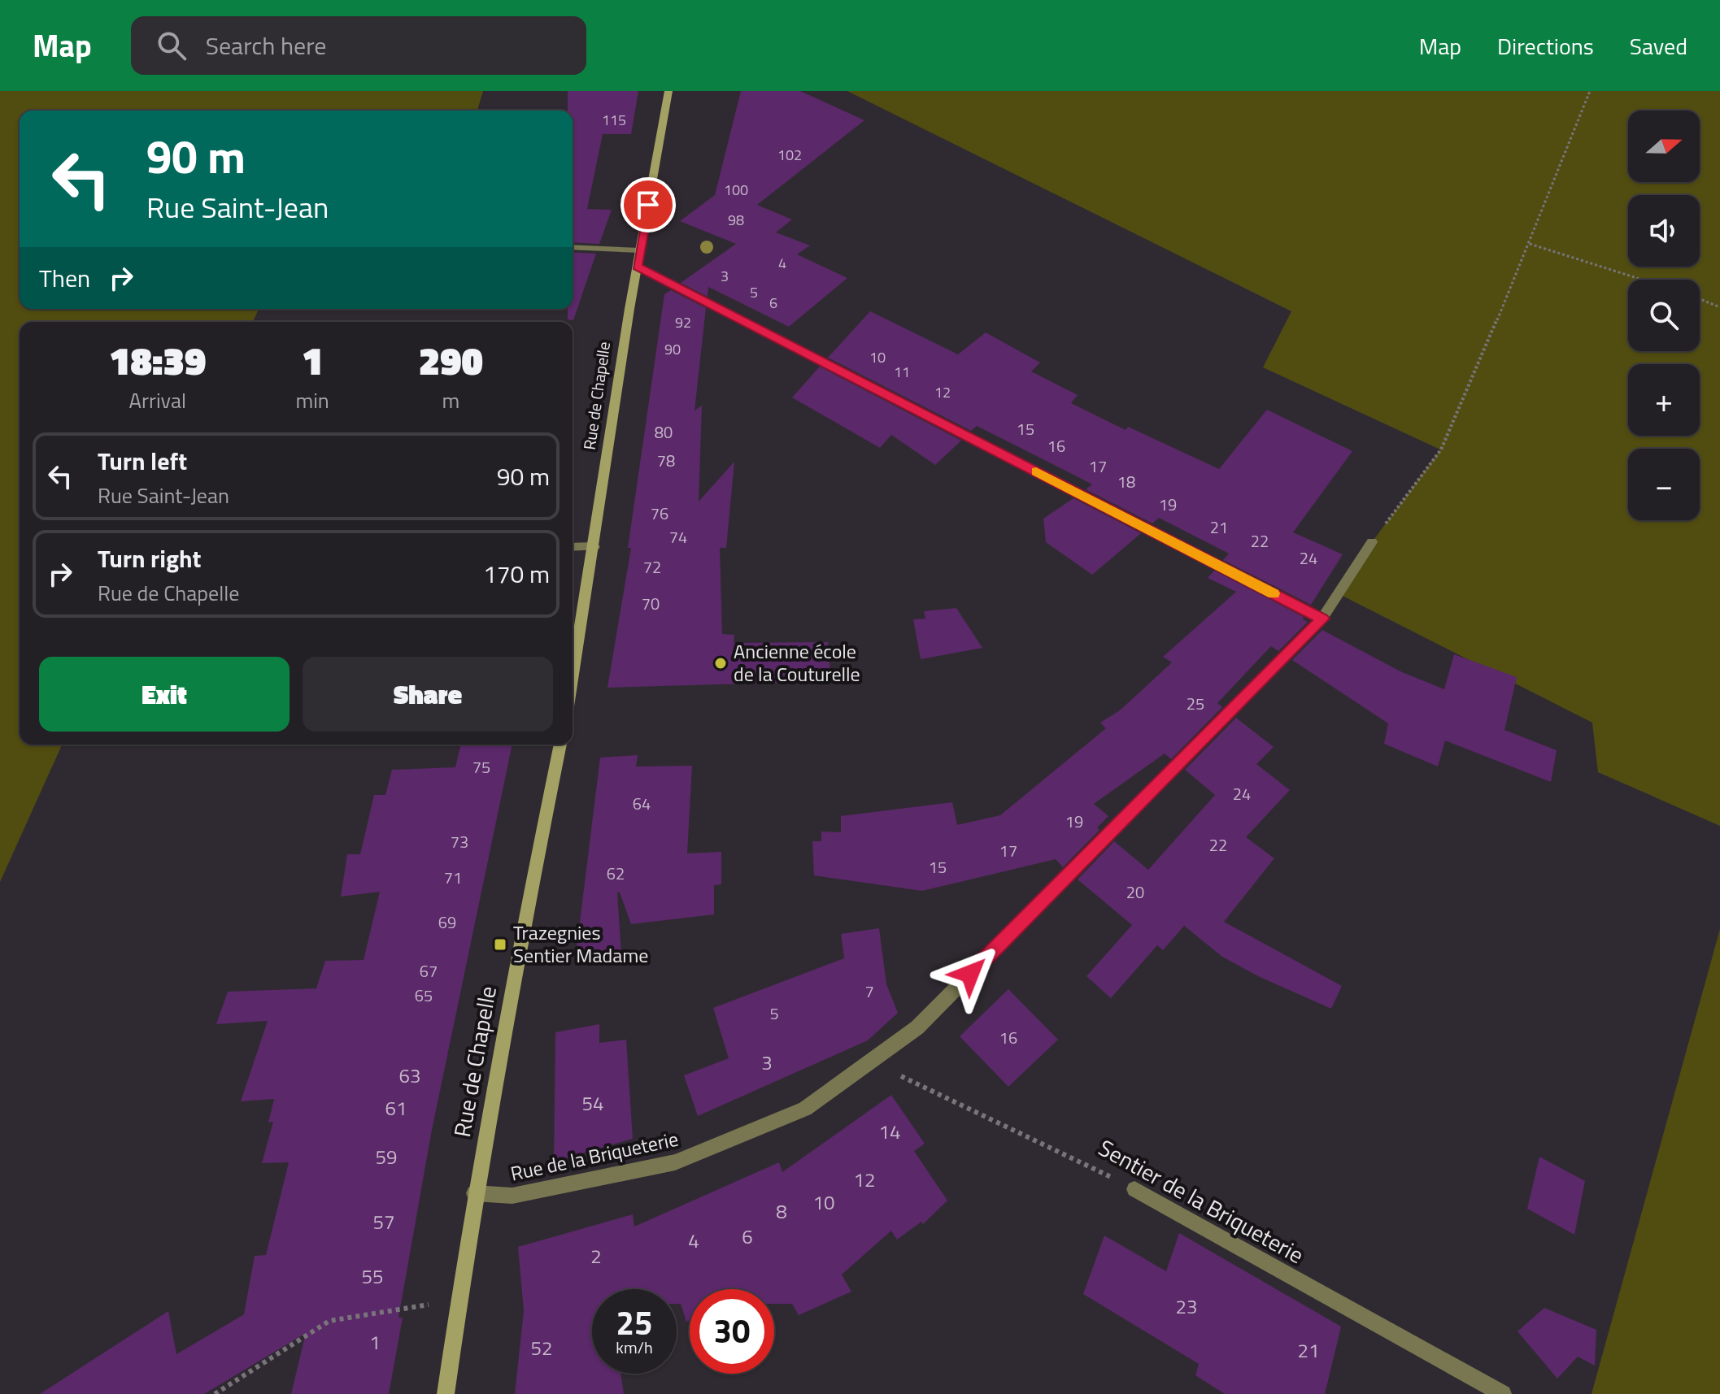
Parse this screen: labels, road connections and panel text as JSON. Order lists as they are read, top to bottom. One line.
{"streets":{"main road":["Rue de Chapelle"],"street":["Rue de la Briqueterie","Sentier de la Briqueterie"]},"crossings":[["Rue de Chapelle","Rue de la Briqueterie"],["Rue de la Briqueterie","Sentier de la Briqueterie"]],"places":{"other":["Ancienne école de la Couturelle"],"transit":["Trazegnies Sentier Madame"]},"house_numbers":["115","102","100","98","4","3","5","6","92","90","10","11","12","15","80","16","78","17","18","19","76","21","74","22","24","72","70","25","75","24","64","19","73","22","17","15","62","71","20","69","67","7","65","5","16","3","63","54","61","14","59","12","10","8","57","6","4","2","55","23","1","52","21"],"north":"right","page":{"header":"Map","search":"Search here","nav":["Map","Directions","Saved"],"map_buttons":["+","−"],"turn":["90 m","Rue Saint-Jean"],"then":"Then","eta":["18:39","Arrival","1","min","290","m"],"list":[{"name":"Turn left","note":"Rue Saint-Jean","value":"90 m"},{"name":"Turn right","note":"Rue de Chapelle","value":"170 m"}],"buttons":["Exit","Share"],"speed":"25 km/h","limit":"30"}}
